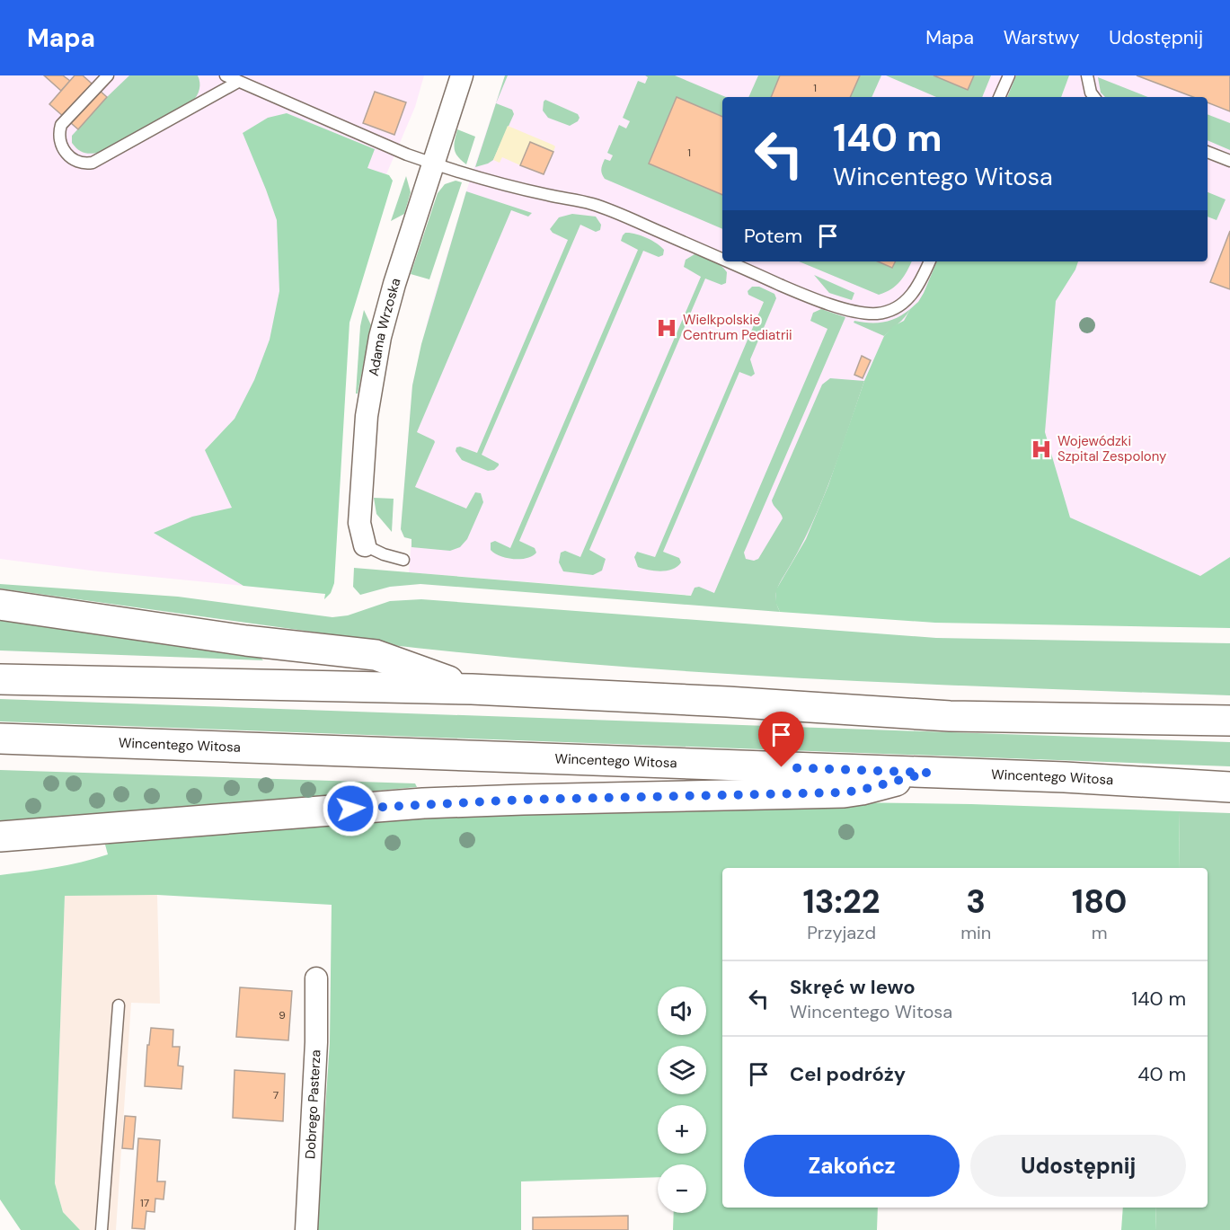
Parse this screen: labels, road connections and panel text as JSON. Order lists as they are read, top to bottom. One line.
{"streets":{"main road":["Wincentego Witosa"],"street":["Adama Wrzoska","Dobrego Pasterza"]},"places":{"hospital":["Wielkpolskie Centrum Pediatrii","Wojewódzki Szpital Zespolony"]},"house_numbers":["1","1","9","7","17"],"page":{"header":"Mapa","nav":["Mapa","Warstwy","Udostępnij"],"turn":["140 m","Wincentego Witosa"],"then":"Potem","eta":["13:22","Przyjazd","3","min","180","m"],"list":[{"name":"Skręć w lewo","note":"Wincentego Witosa","value":"140 m"},{"name":"Cel podróży","value":"40 m"}],"map_buttons":["+","−"],"buttons":["Zakończ","Udostępnij"]}}
